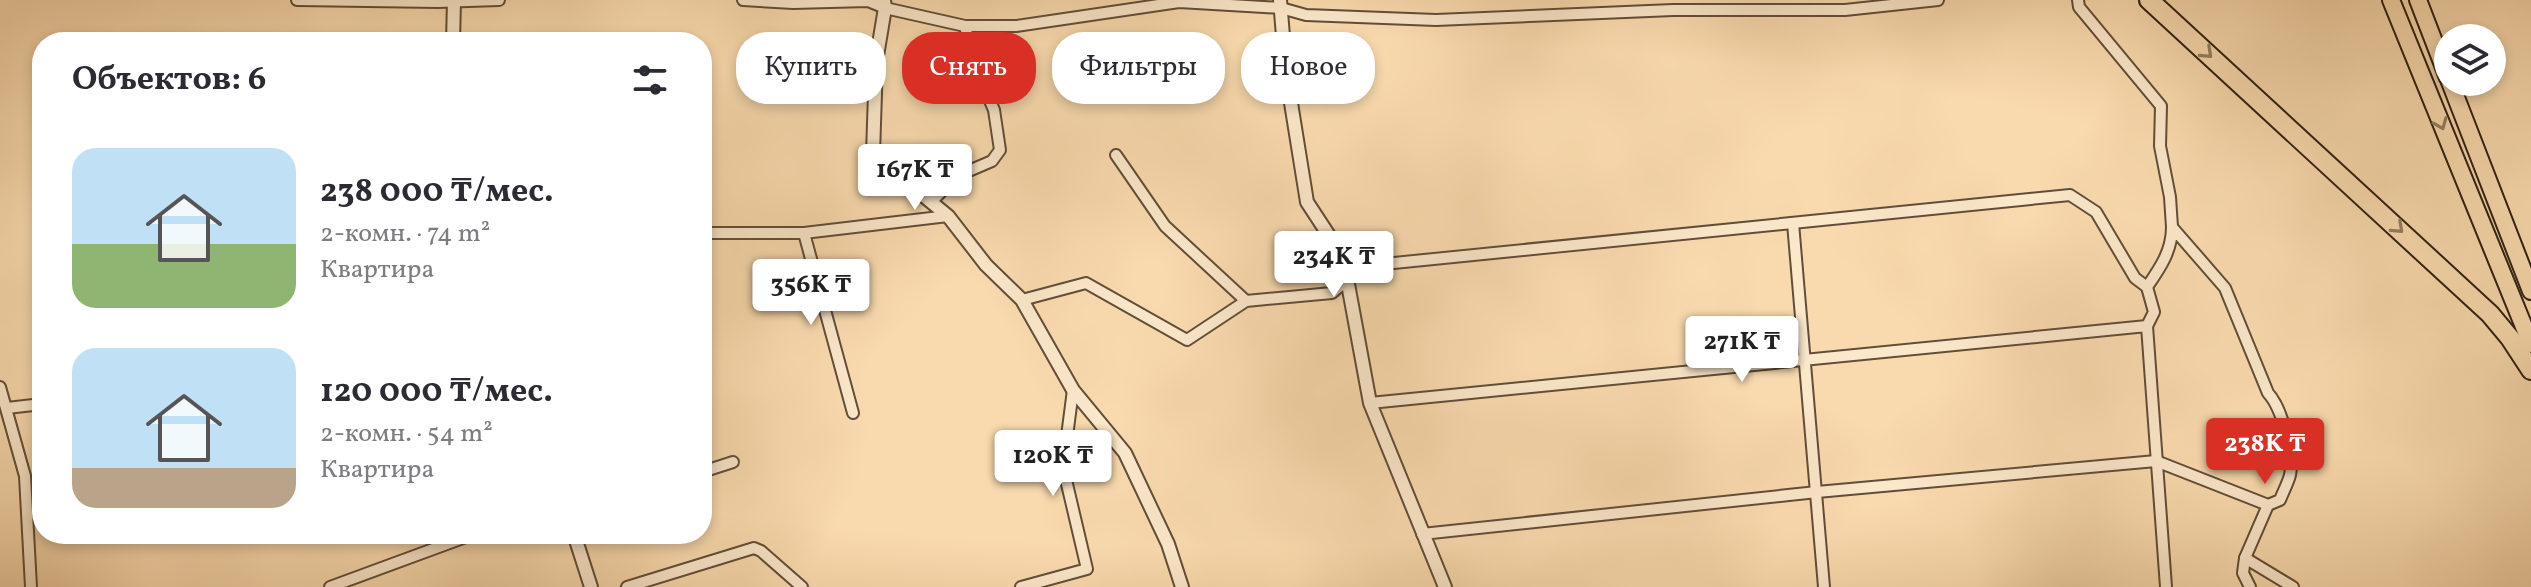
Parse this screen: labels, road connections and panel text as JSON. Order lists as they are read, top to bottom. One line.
{"page":{"chip":["Купить","Снять","Фильтры","Новое"],"heading":"Объектов: 6","list":[{"name":"238 000 ₸/мес.","note":"2-комн. · 74 m² · Квартира"},{"name":"120 000 ₸/мес.","note":"2-комн. · 54 m² · Квартира"}],"price":["167K ₸","234K ₸","356K ₸","271K ₸","238K ₸","120K ₸"]}}
